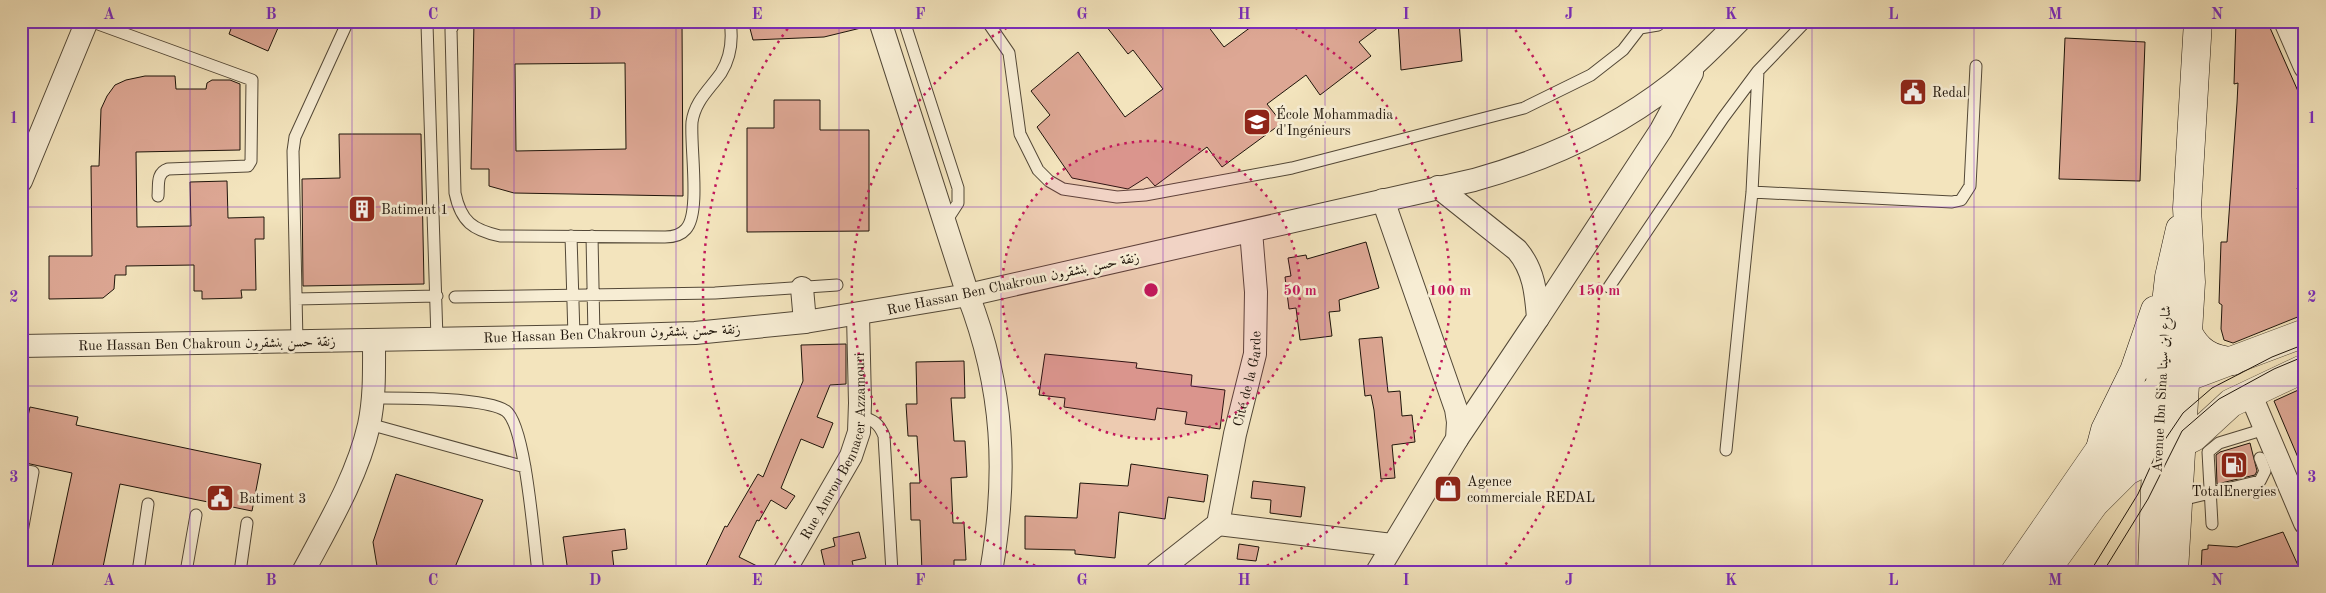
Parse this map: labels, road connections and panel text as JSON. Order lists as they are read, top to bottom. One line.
{"streets":{"main road":["Avenue Ibn Sina شارع ابن سينا"],"street":["Rue Hassan Ben Chakroun زنقة حسن بنشقرون","Cité de la Garde","Rue Amrou Bennacer Azzamouri"]},"crossings":[["Rue Hassan Ben Chakroun زنقة حسن بنشقرون","Cité de la Garde"],["Rue Hassan Ben Chakroun زنقة حسن بنشقرون","Rue Amrou Bennacer Azzamouri"]],"places":{"public building":["Redal","Batiment 3"],"school or university":["École Mohammadia d'Ingénieurs"],"building":["Batiment 1"],"fuel station":["TotalEnergies"],"shop":["Agence commerciale REDAL"]},"grid":{"columns":["A","B","C","D","E","F","G","H","I","J","K","L","M","N"],"rows":["1","2","3"]},"rings":["50 m","100 m","150 m"]}
